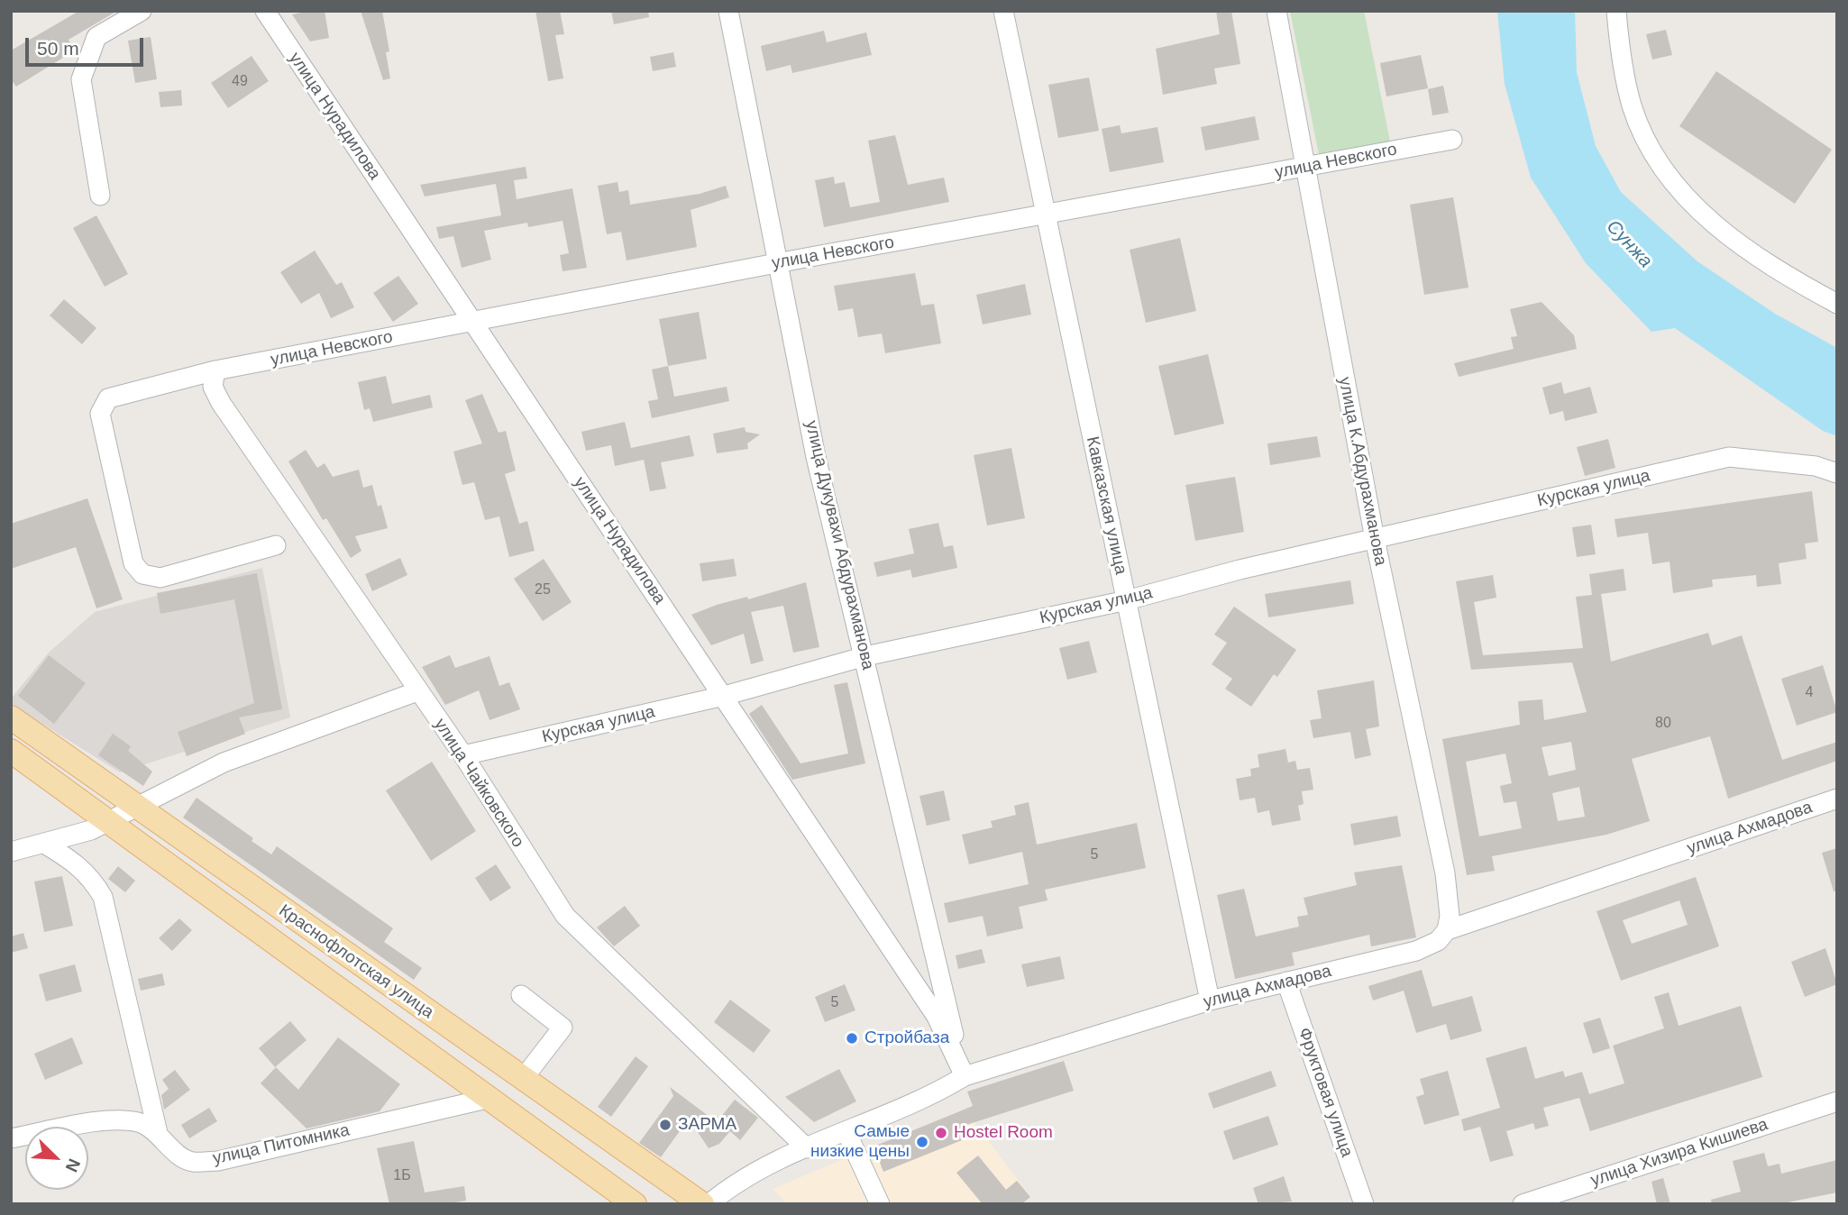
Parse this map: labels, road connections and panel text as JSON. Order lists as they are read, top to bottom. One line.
{"streets":{"main road":["Краснофлотская улица"],"street":["улица Нурадилова","улица Невского","улица К.Абдурахманова","Курская улица","Кавказская улица","улица Дукувахи Абдурахманова","улица Чайковского","улица Ахмадова","Фруктовая улица","улица Питомника","улица Хизира Кишиева"]},"crossings":[["улица Нурадилова","улица Невского"],["улица Нурадилова","Курская улица"],["улица Нурадилова","улица Дукувахи Абдурахманова"],["улица Нурадилова","улица Ахмадова"],["улица Невского","улица К.Абдурахманова"],["улица Невского","Кавказская улица"],["улица Невского","улица Дукувахи Абдурахманова"],["улица Невского","улица Чайковского"],["улица К.Абдурахманова","Курская улица"],["улица К.Абдурахманова","улица Ахмадова"],["Курская улица","Кавказская улица"],["Курская улица","улица Дукувахи Абдурахманова"],["Курская улица","улица Чайковского"],["Кавказская улица","улица Ахмадова"],["улица Дукувахи Абдурахманова","улица Ахмадова"],["улица Чайковского","улица Ахмадова"],["улица Ахмадова","Фруктовая улица"],["Краснофлотская улица","улица Питомника"]],"water":["Сунжа"],"places":["Стройбаза","ЗАРМА","Hostel Room","Самые низкие цены"],"house_numbers":["49","25","4","80","5","5","1Б"],"scale_bar":"50 m","north":"bottom right"}
